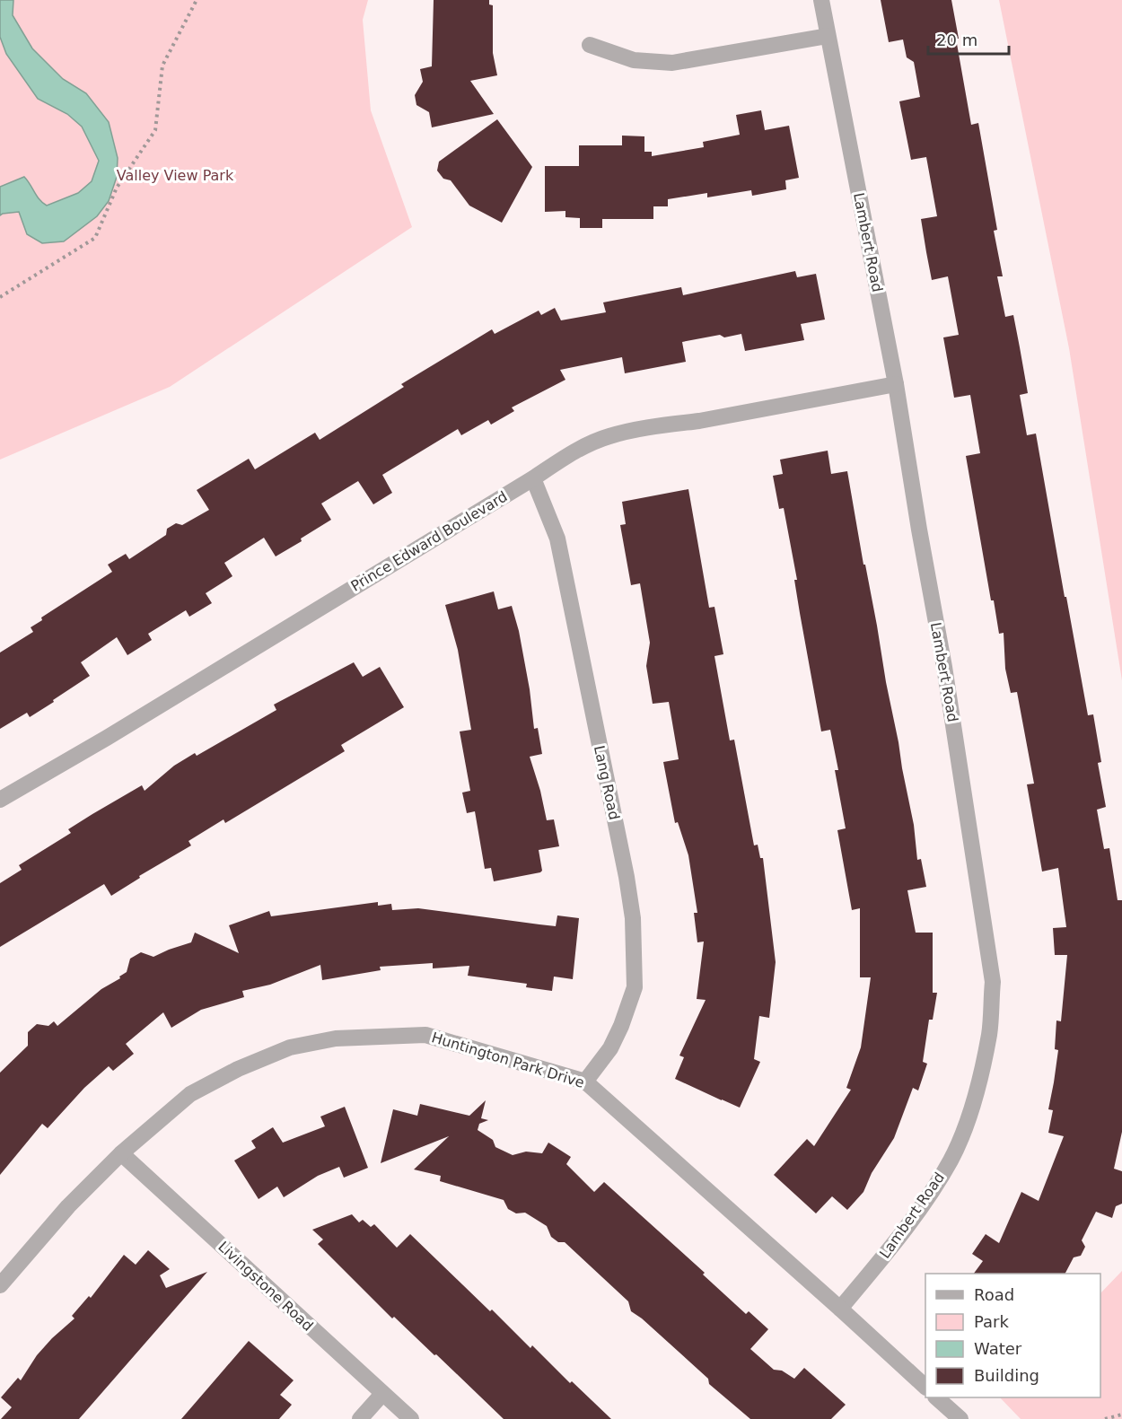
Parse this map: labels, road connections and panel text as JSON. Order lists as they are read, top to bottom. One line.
{"streets":{"street":["Lambert Road","Prince Edward Boulevard","Lang Road","Huntington Park Drive","Livingstone Road"]},"crossings":[["Lambert Road","Prince Edward Boulevard"],["Lambert Road","Huntington Park Drive"],["Prince Edward Boulevard","Lang Road"],["Lang Road","Huntington Park Drive"],["Huntington Park Drive","Livingstone Road"]],"parks":["Valley View Park"],"legend":["Road","Park","Water","Building"],"scale_bar":"20 m"}
